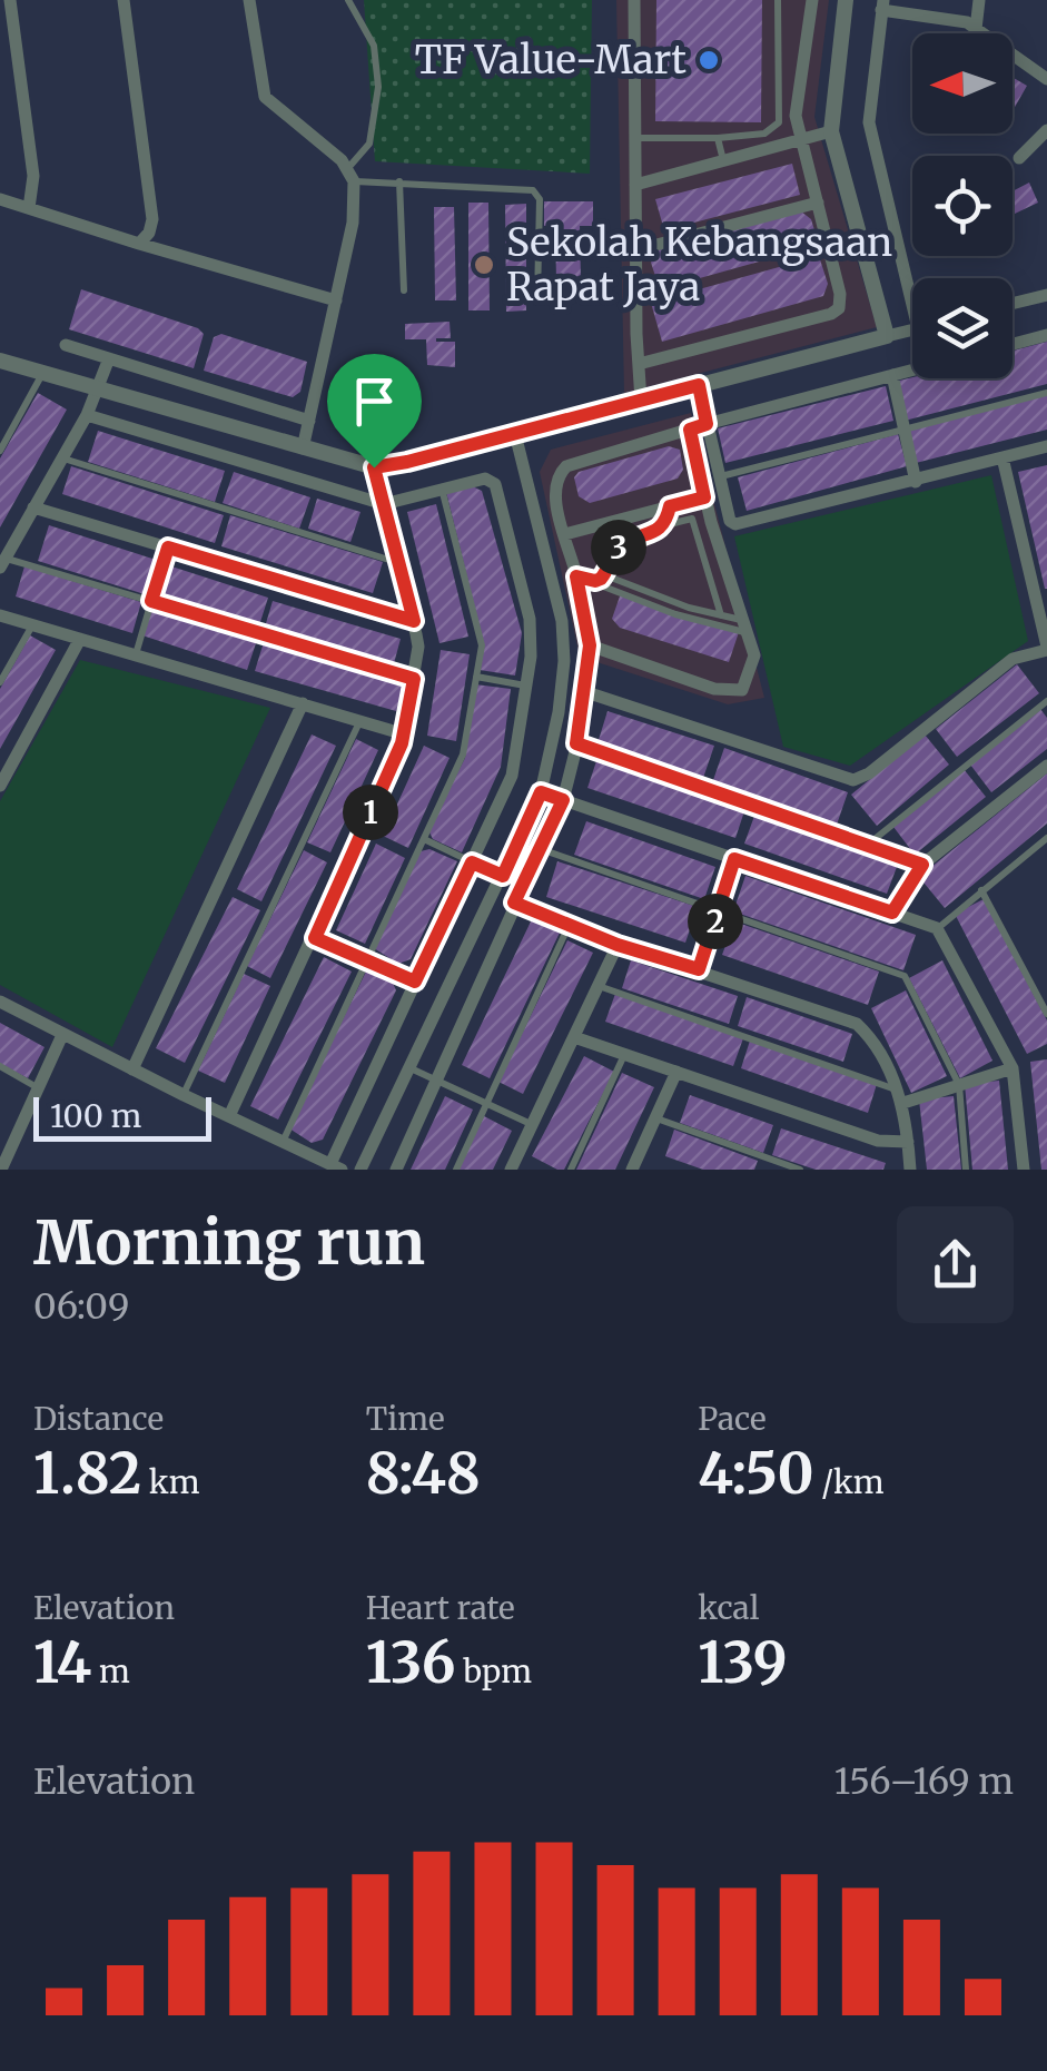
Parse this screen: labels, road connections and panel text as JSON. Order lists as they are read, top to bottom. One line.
{"places":["TF Value-Mart","Sekolah Kebangsaan Rapat Jaya"],"scale_bar":"100 m","north":"left","page":{"pins":["3","1","2"],"scale":"100 m","heading":["Morning run","06:09"],"stats":[["Distance","1.82 km"],["Time","8:48"],["Pace","4:50 /km"],["Elevation","14 m"],["Heart rate","136 bpm"],["kcal","139"]],"chart":["Elevation","156–169 m"]}}
